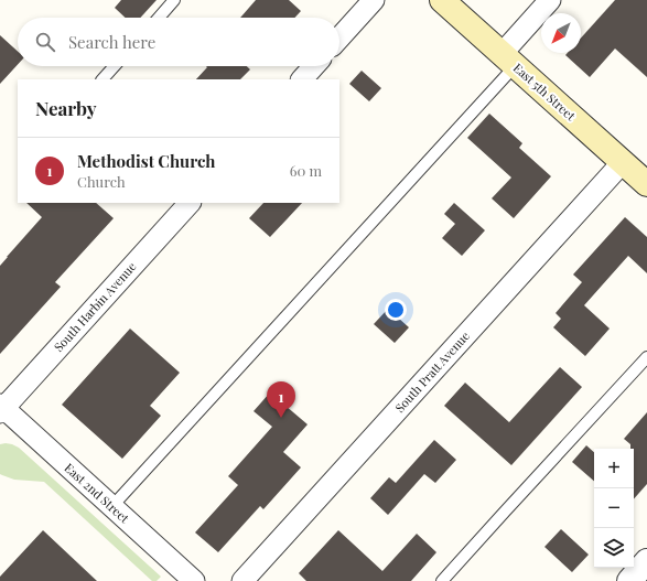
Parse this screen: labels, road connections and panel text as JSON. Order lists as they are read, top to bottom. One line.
{"streets":{"main road":["East 5th Street"],"street":["South Harbin Avenue","South Pratt Avenue","East 2nd Street"]},"crossings":[["East 5th Street","South Pratt Avenue"],["South Harbin Avenue","East 2nd Street"]],"north":"bottom left","page":{"search":"Search here","heading":"Nearby","list":[{"mark":"1","name":"Methodist Church","note":"Church","value":"60 m"}],"pins":"1","map_buttons":["+","−"]}}
